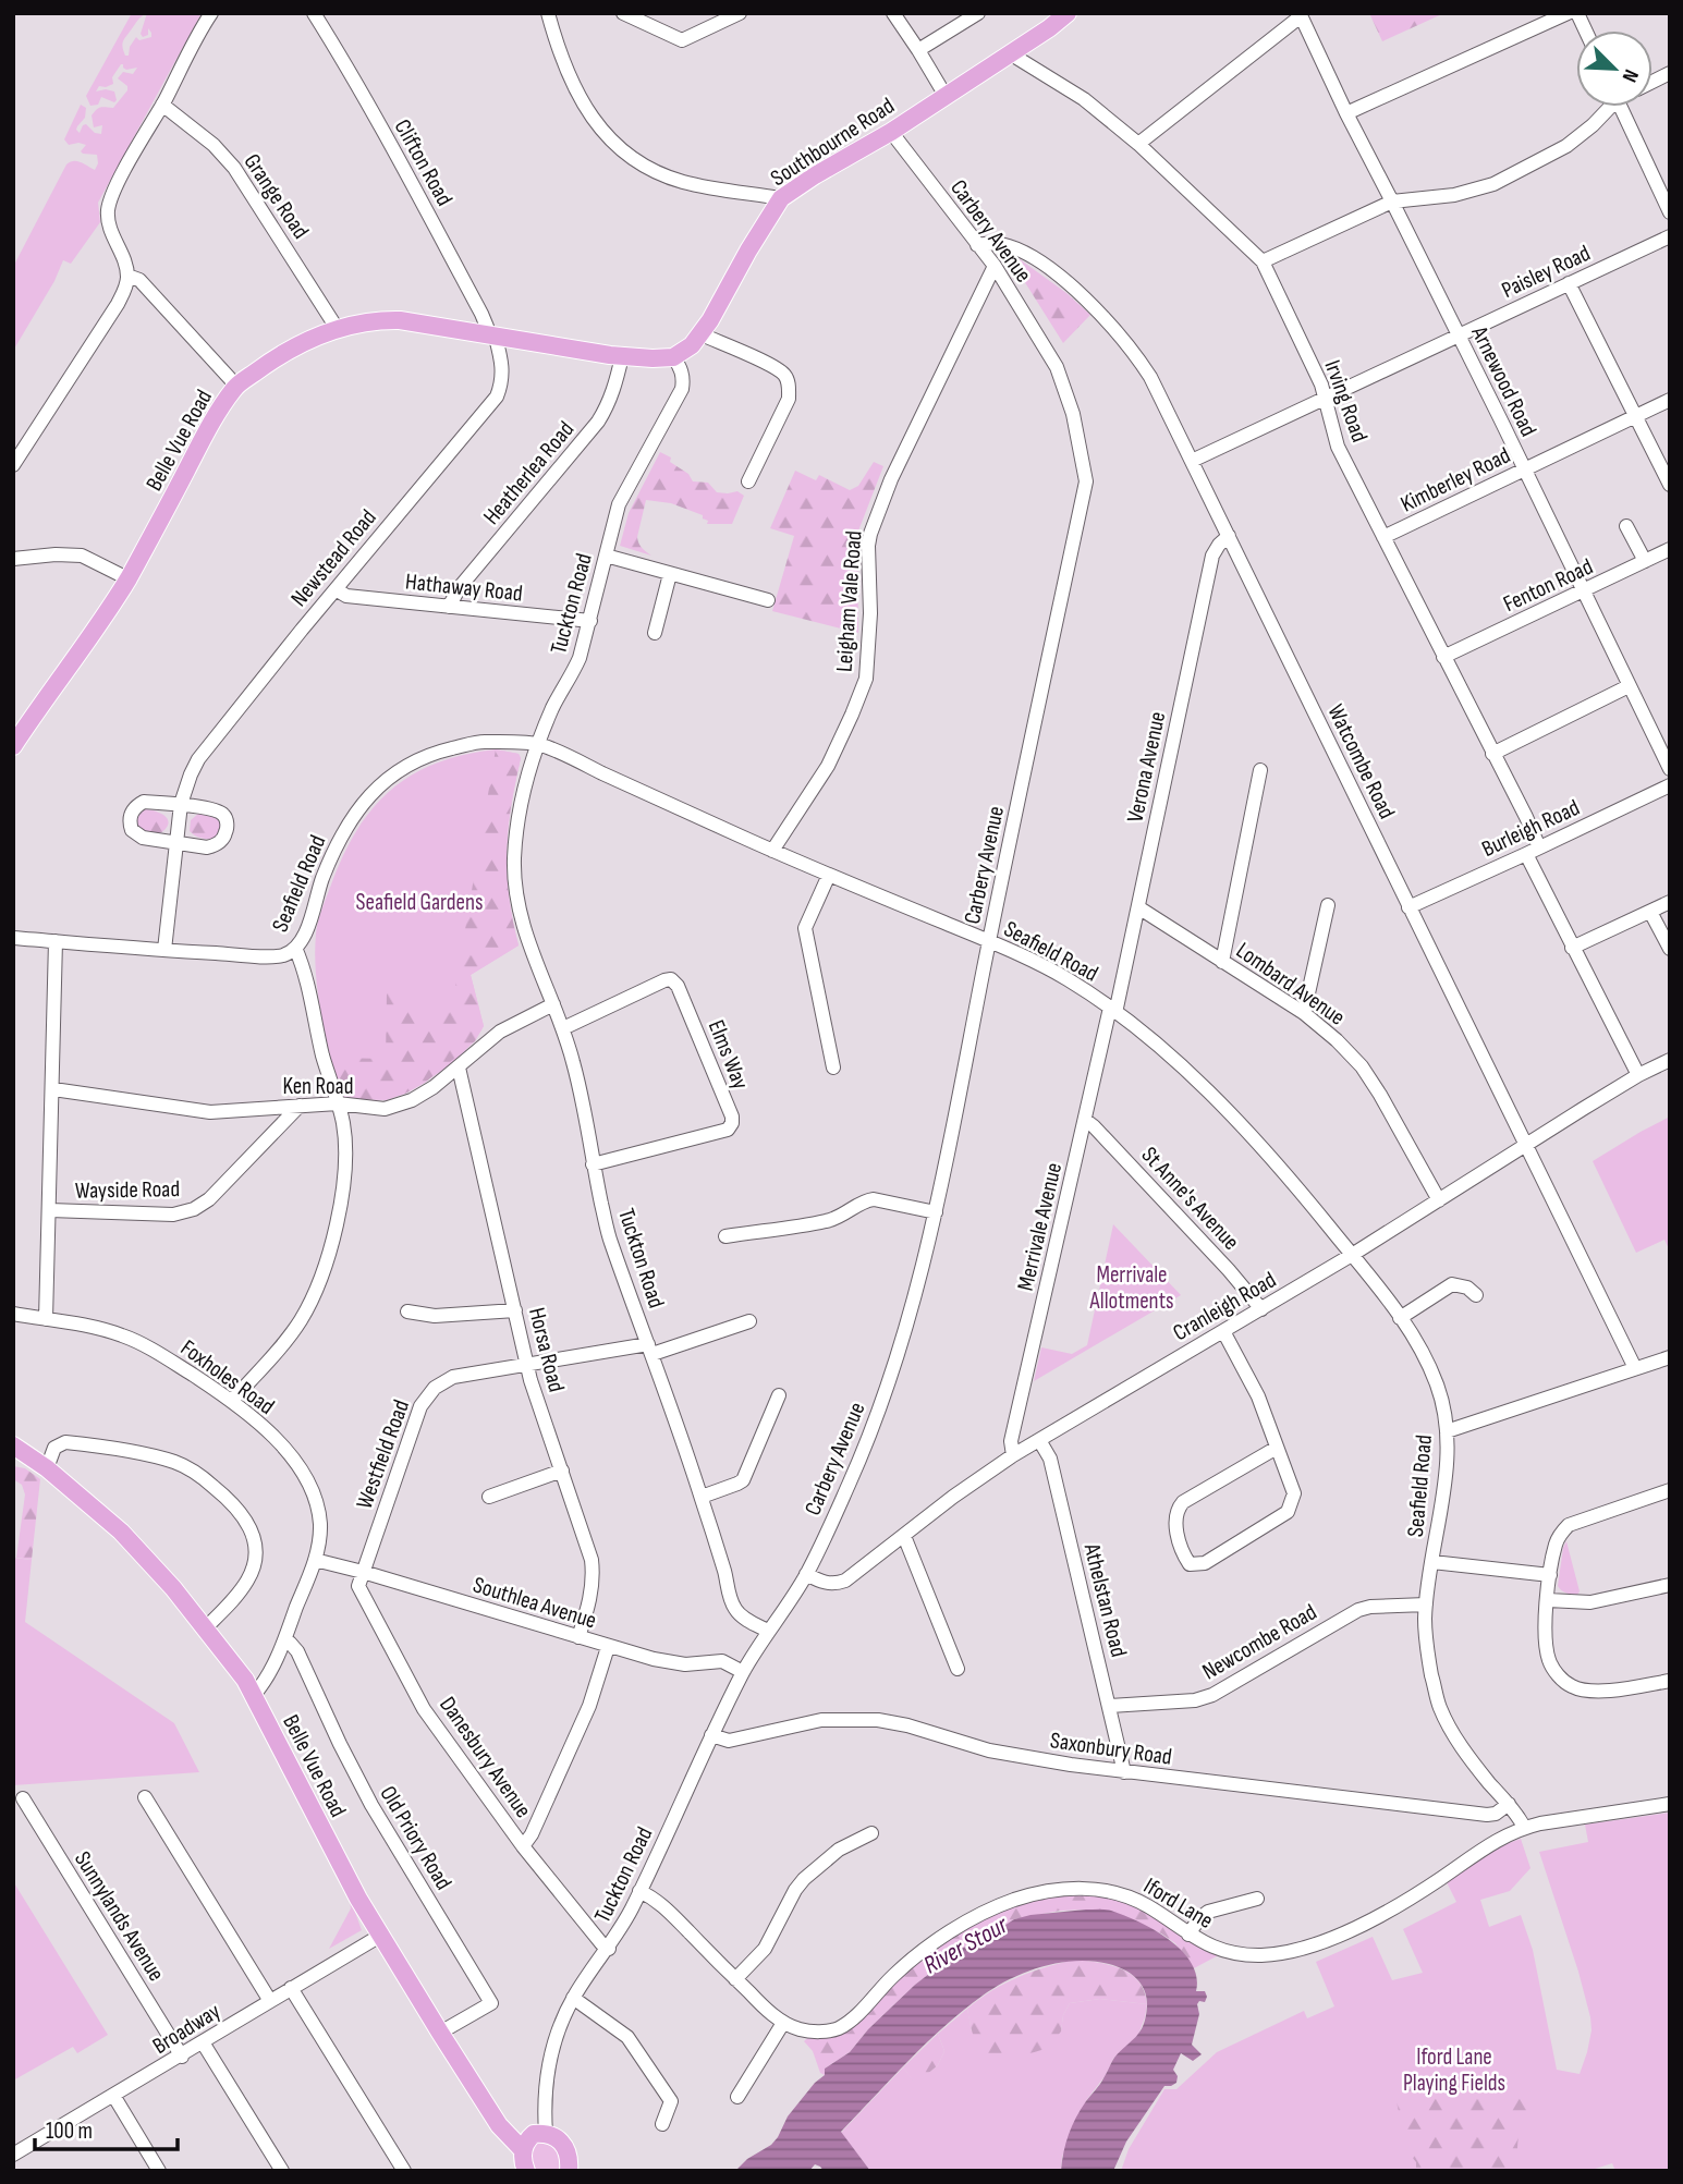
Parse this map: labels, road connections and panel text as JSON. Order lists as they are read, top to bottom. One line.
{"streets":{"main road":["Southbourne Road","Belle Vue Road"],"street":["Clifton Road","Grange Road","Carbery Avenue","Paisley Road","Arnewood Road","Irving Road","Heatherlea Road","Kimberley Road","Newstead Road","Fenton Road","Hathaway Road","Leigham Vale Road","Tuckton Road","Watcombe Road","Verona Avenue","Burleigh Road","Seafield Road","Lombard Avenue","Elms Way","Ken Road","Wayside Road","St Anne's Avenue","Merrivale Avenue","Cranleigh Road","Horsa Road","Foxholes Road","Westfield Road","Athelstan Road","Southlea Avenue","Newcombe Road","Saxonbury Road","Danesbury Avenue","Old Priory Road","Iford Lane","Sunnylands Avenue","Broadway"]},"crossings":[["Southbourne Road","Carbery Avenue"],["Southbourne Road","Irving Road"],["Southbourne Road","Belle Vue Road"],["Southbourne Road","Tuckton Road"],["Clifton Road","Belle Vue Road"],["Clifton Road","Newstead Road"],["Grange Road","Belle Vue Road"],["Carbery Avenue","Leigham Vale Road"],["Carbery Avenue","Tuckton Road"],["Carbery Avenue","Watcombe Road"],["Carbery Avenue","Seafield Road"],["Carbery Avenue","Cranleigh Road"],["Paisley Road","Arnewood Road"],["Paisley Road","Irving Road"],["Paisley Road","Watcombe Road"],["Arnewood Road","Kimberley Road"],["Arnewood Road","Fenton Road"],["Irving Road","Kimberley Road"],["Irving Road","Fenton Road"],["Irving Road","Burleigh Road"],["Irving Road","Cranleigh Road"],["Belle Vue Road","Heatherlea Road"],["Belle Vue Road","Newstead Road"],["Belle Vue Road","Tuckton Road"],["Belle Vue Road","Foxholes Road"],["Belle Vue Road","Old Priory Road"],["Belle Vue Road","Broadway"],["Heatherlea Road","Hathaway Road"],["Newstead Road","Hathaway Road"],["Newstead Road","Seafield Road"],["Hathaway Road","Tuckton Road"],["Leigham Vale Road","Seafield Road"],["Tuckton Road","Seafield Road"],["Tuckton Road","Elms Way"],["Tuckton Road","Ken Road"],["Tuckton Road","Westfield Road"],["Tuckton Road","Southlea Avenue"],["Tuckton Road","Saxonbury Road"],["Tuckton Road","Danesbury Avenue"],["Tuckton Road","Iford Lane"],["Watcombe Road","Verona Avenue"],["Watcombe Road","Burleigh Road"],["Watcombe Road","Cranleigh Road"],["Verona Avenue","Seafield Road"],["Verona Avenue","Lombard Avenue"],["Verona Avenue","Merrivale Avenue"],["Seafield Road","Merrivale Avenue"],["Seafield Road","Cranleigh Road"],["Seafield Road","Newcombe Road"],["Seafield Road","Saxonbury Road"],["Seafield Road","Iford Lane"],["Lombard Avenue","Cranleigh Road"],["Ken Road","Wayside Road"],["Ken Road","Horsa Road"],["St Anne's Avenue","Merrivale Avenue"],["St Anne's Avenue","Cranleigh Road"],["Merrivale Avenue","Cranleigh Road"],["Cranleigh Road","Athelstan Road"],["Horsa Road","Westfield Road"],["Horsa Road","Southlea Avenue"],["Foxholes Road","Southlea Avenue"],["Foxholes Road","Old Priory Road"],["Westfield Road","Southlea Avenue"],["Westfield Road","Danesbury Avenue"],["Athelstan Road","Newcombe Road"],["Athelstan Road","Saxonbury Road"],["Southlea Avenue","Danesbury Avenue"],["Sunnylands Avenue","Broadway"]],"water":["River Stour"],"parks":["Seafield Gardens","Merrivale Allotments","Iford Lane Playing Fields"],"scale_bar":"100 m","north":"bottom right"}
